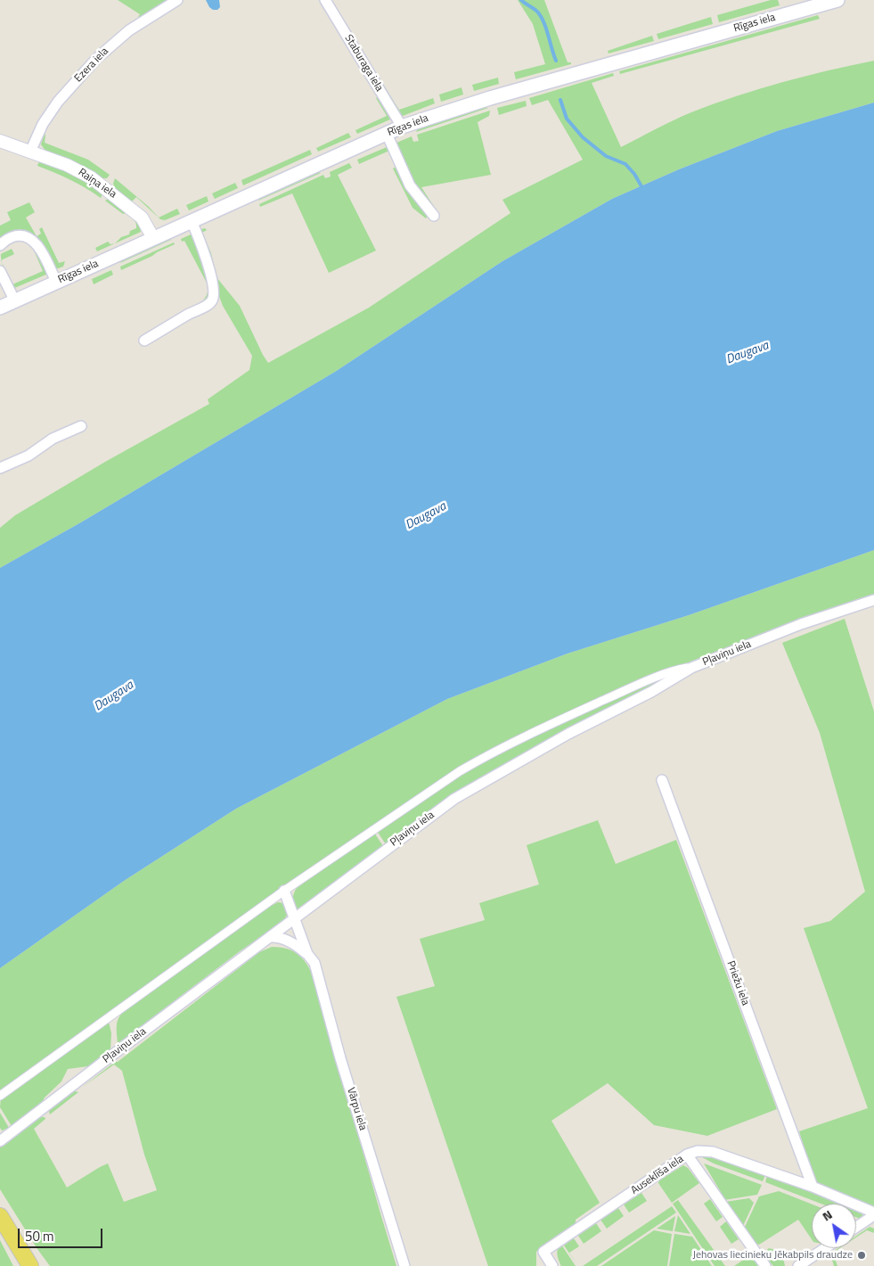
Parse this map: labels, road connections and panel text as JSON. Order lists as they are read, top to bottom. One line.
{"streets":{"main road":["Rīgas iela"],"street":["Staburaga iela","Ezera iela","Raiņa iela","Pļaviņu iela","Priežu iela","Vārpu iela","Auseklīša iela"]},"crossings":[["Rīgas iela","Staburaga iela"],["Rīgas iela","Raiņa iela"],["Ezera iela","Raiņa iela"],["Pļaviņu iela","Vārpu iela"],["Priežu iela","Auseklīša iela"]],"water":["Daugava"],"places":["Jehovas liecinieku Jēkabpils draudze"],"scale_bar":"50 m","north":"top left"}
